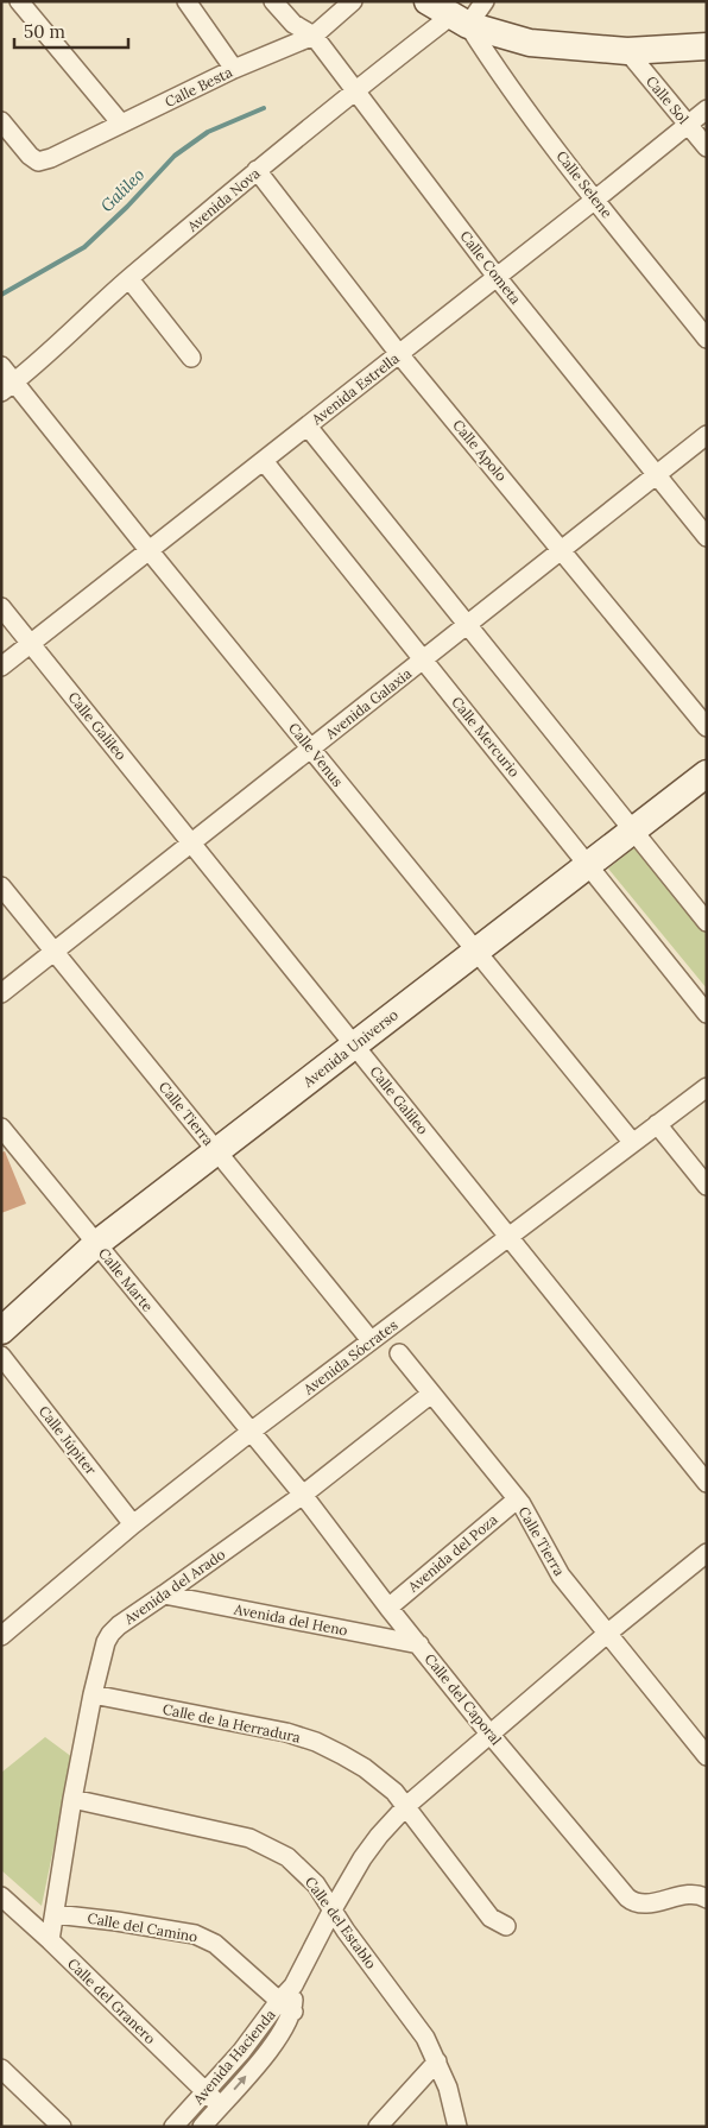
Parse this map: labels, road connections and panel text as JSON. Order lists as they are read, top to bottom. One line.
{"streets":{"street":["Calle Besta","Calle Sol","Calle Selene","Avenida Nova","Calle Cometa","Avenida Estrella","Calle Apolo","Avenida Galaxia","Calle Galileo","Calle Mercurio","Calle Venus","Avenida Universo","Calle Tierra","Calle Marte","Avenida Sócrates","Calle Júpiter","Avenida del Poza","Avenida del Arado","Avenida del Heno","Calle del Caporal","Calle de la Herradura","Calle del Establo","Calle del Camino","Calle del Granero","Avenida Hacienda"]},"crossings":[["Calle Besta","Calle Cometa"],["Calle Sol","Avenida Estrella"],["Calle Selene","Avenida Nova"],["Calle Selene","Avenida Estrella"],["Avenida Nova","Calle Cometa"],["Avenida Nova","Calle Apolo"],["Avenida Nova","Calle Venus"],["Calle Cometa","Avenida Estrella"],["Calle Cometa","Avenida Galaxia"],["Avenida Estrella","Calle Apolo"],["Avenida Estrella","Calle Galileo"],["Avenida Estrella","Calle Mercurio"],["Avenida Estrella","Calle Venus"],["Calle Apolo","Avenida Galaxia"],["Avenida Galaxia","Calle Galileo"],["Avenida Galaxia","Calle Mercurio"],["Avenida Galaxia","Calle Venus"],["Avenida Galaxia","Calle Tierra"],["Calle Galileo","Avenida Universo"],["Calle Galileo","Avenida Sócrates"],["Calle Mercurio","Avenida Universo"],["Calle Venus","Avenida Universo"],["Calle Venus","Avenida Sócrates"],["Avenida Universo","Calle Tierra"],["Avenida Universo","Calle Marte"],["Calle Tierra","Avenida Sócrates"],["Calle Tierra","Avenida del Poza"],["Calle Tierra","Avenida del Arado"],["Calle Tierra","Avenida Hacienda"],["Calle Marte","Avenida Sócrates"],["Calle Marte","Calle del Caporal"],["Avenida Sócrates","Calle Júpiter"],["Avenida Sócrates","Calle del Caporal"],["Avenida del Poza","Calle del Caporal"],["Avenida del Arado","Avenida del Heno"],["Avenida del Arado","Calle del Caporal"],["Avenida del Arado","Calle de la Herradura"],["Avenida del Arado","Calle del Establo"],["Avenida del Arado","Calle del Camino"],["Avenida del Arado","Calle del Granero"],["Avenida del Heno","Calle del Caporal"],["Calle del Caporal","Avenida Hacienda"],["Calle de la Herradura","Avenida Hacienda"],["Calle del Establo","Avenida Hacienda"],["Calle del Camino","Avenida Hacienda"],["Calle del Granero","Avenida Hacienda"]],"water":["Galileo"],"scale_bar":"50 m"}
